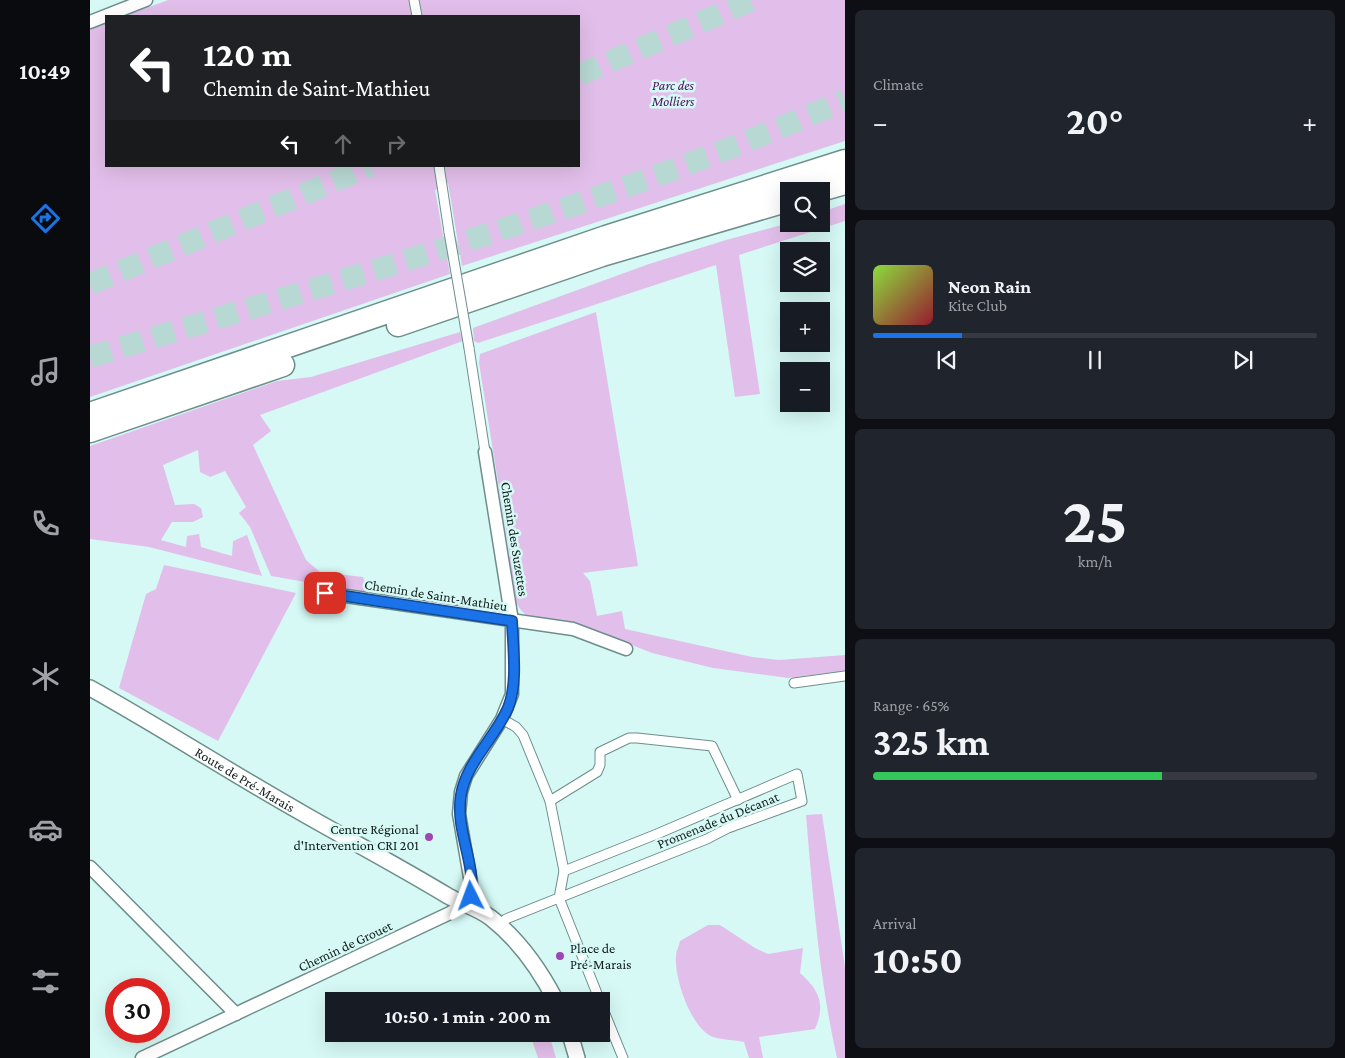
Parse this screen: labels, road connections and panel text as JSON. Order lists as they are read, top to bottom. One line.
{"streets":{"street":["Chemin des Suzettes","Chemin de Saint-Mathieu","Route de Pré-Marais","Promenade du Décanat","Chemin de Grouet"]},"crossings":[["Chemin des Suzettes","Chemin de Saint-Mathieu"],["Chemin des Suzettes","Route de Pré-Marais"],["Chemin des Suzettes","Chemin de Grouet"],["Route de Pré-Marais","Promenade du Décanat"],["Route de Pré-Marais","Chemin de Grouet"]],"parks":["Parc des Molliers"],"places":["Centre Régional d'Intervention CRI 201","Place de Pré-Marais"],"page":{"tabs":"10:49","tile":["Climate",["25","km/h"],["Range · 65%","325 km"],["Arrival","10:50"]],"turn":["120 m","Chemin de Saint-Mathieu"],"heat":["−","20°","+"],"map_buttons":["+","−"],"song":["Neon Rain","Kite Club"],"limit":"30","trip":"10:50 · 1 min · 200 m"}}
